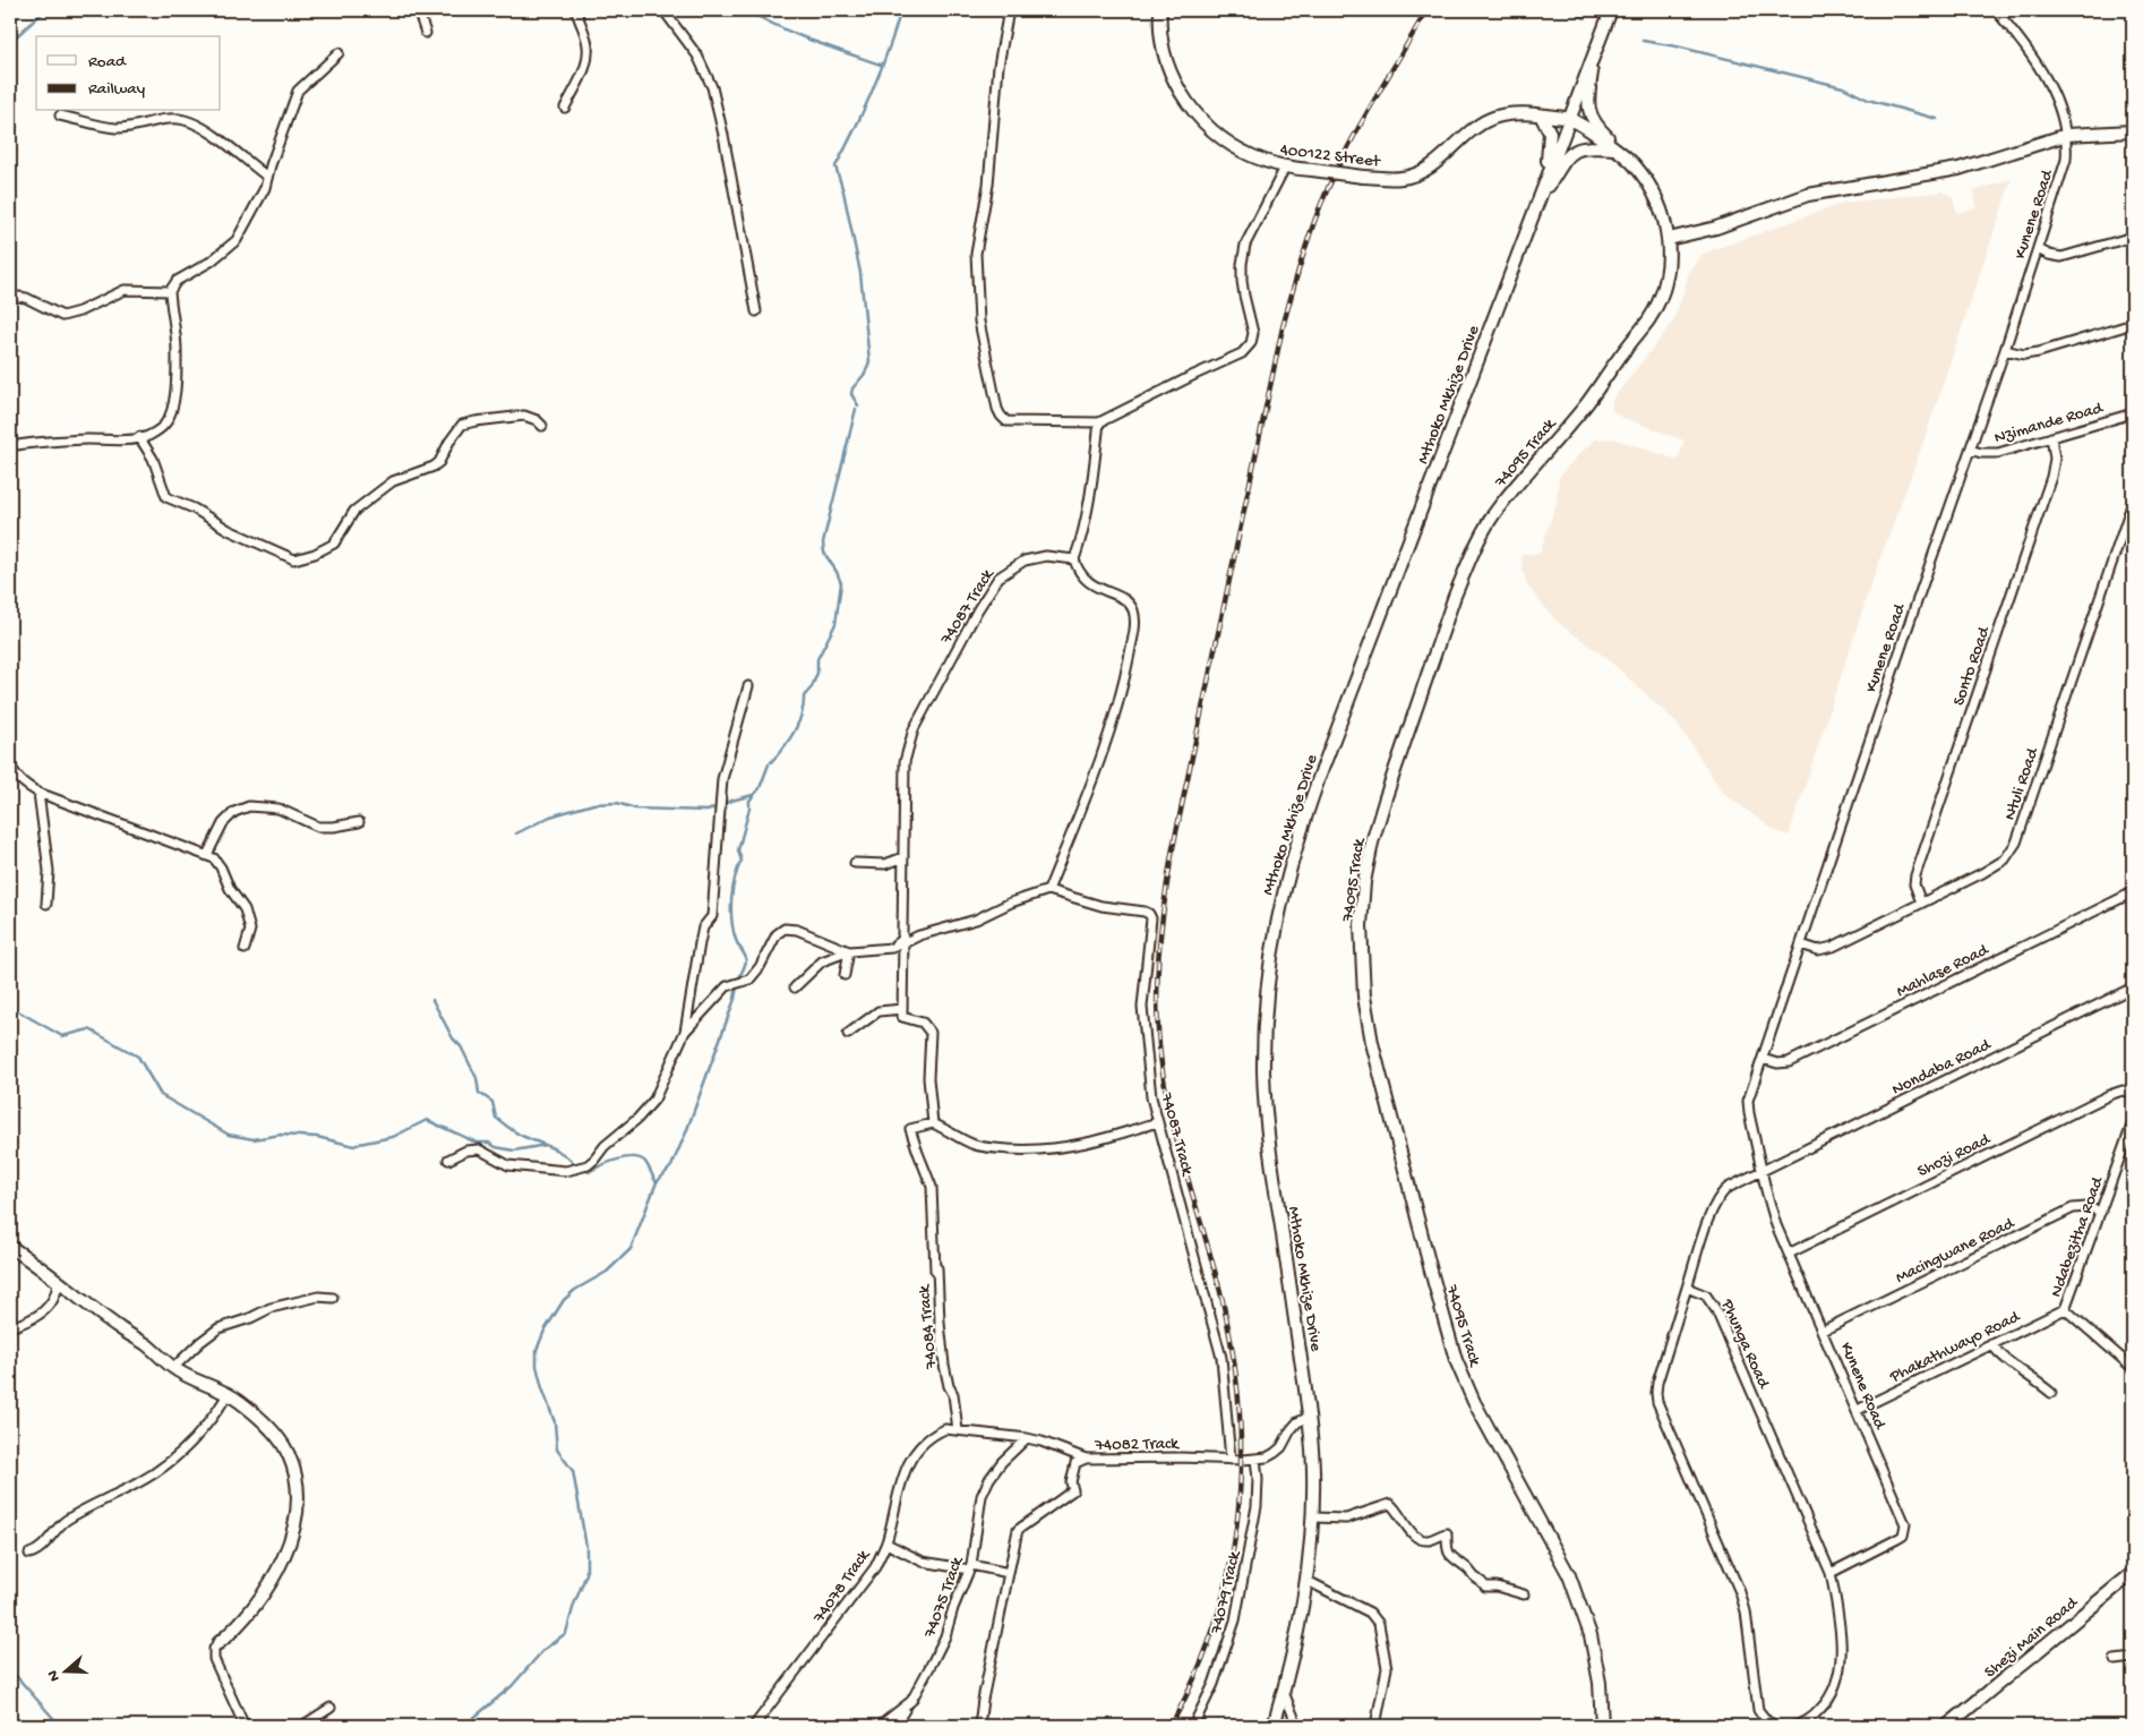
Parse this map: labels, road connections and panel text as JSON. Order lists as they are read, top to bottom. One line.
{"streets":{"street":["400122 Street","Kunene Road","Mthoko Mkhize Drive","Nzimande Road","74095 Track","74087 Track","Sonto Road","Ntuli Road","Mahlase Road","Nondaba Road","Shozi Road","Ndabezitha Road","Macingwane Road","74084 Track","Phunga Road","Phakathwayo Road","74082 Track","74078 Track","74079 Track","74075 Track","Shezi Main Road"]},"crossings":[["400122 Street","Mthoko Mkhize Drive"],["400122 Street","74095 Track"],["Kunene Road","Nzimande Road"],["Kunene Road","74095 Track"],["Kunene Road","Ntuli Road"],["Kunene Road","Mahlase Road"],["Kunene Road","Nondaba Road"],["Kunene Road","Shozi Road"],["Kunene Road","Macingwane Road"],["Kunene Road","Phunga Road"],["Kunene Road","Phakathwayo Road"],["Mthoko Mkhize Drive","74095 Track"],["Mthoko Mkhize Drive","74082 Track"],["Nzimande Road","Sonto Road"],["74087 Track","74082 Track"],["Sonto Road","Ntuli Road"],["Ndabezitha Road","Macingwane Road"],["Ndabezitha Road","Phakathwayo Road"],["74084 Track","74082 Track"],["74082 Track","74078 Track"],["74082 Track","74079 Track"],["74082 Track","74075 Track"]],"legend":["Road","Railway"],"north":"left"}
